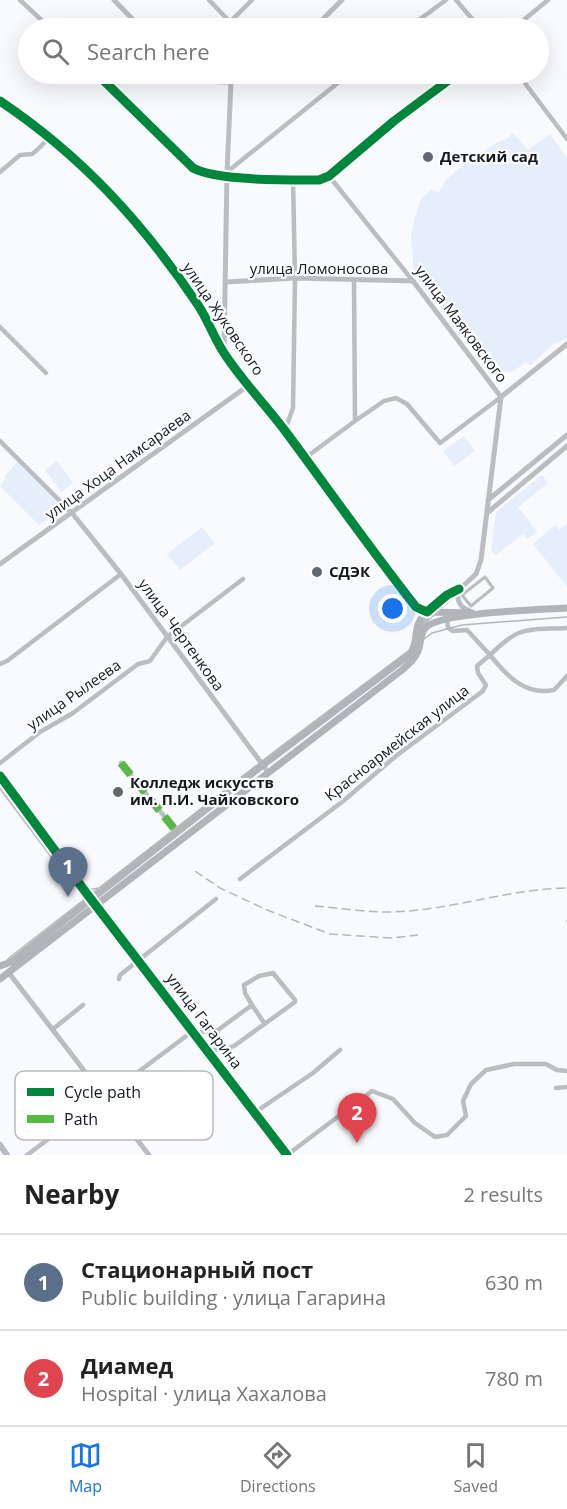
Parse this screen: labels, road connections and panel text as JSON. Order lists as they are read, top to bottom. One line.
{"streets":{"street":["улица Ломоносова","улица Жуковского","улица Маяковского","улица Хоца Намсараева","улица Чертенкова","улица Рылеева","Красноармейская улица","улица Гагарина"]},"crossings":[["улица Ломоносова","улица Маяковского"],["улица Жуковского","улица Хоца Намсараева"],["улица Хоца Намсараева","улица Чертенкова"],["улица Чертенкова","улица Рылеева"]],"places":["Детский сад","СДЭК","Колледж искусств им. П.И. Чайковского"],"legend":["Cycle path","Path"],"page":{"search":"Search here","pins":["1","2"],"heading":["Nearby","2 results"],"list":[{"mark":"1","name":"Стационарный пост","note":"Public building · улица Гагарина","value":"630 m"},{"mark":"2","name":"Диамед","note":"Hospital · улица Хахалова","value":"780 m"}],"nav":["Map","Directions","Saved"]}}
